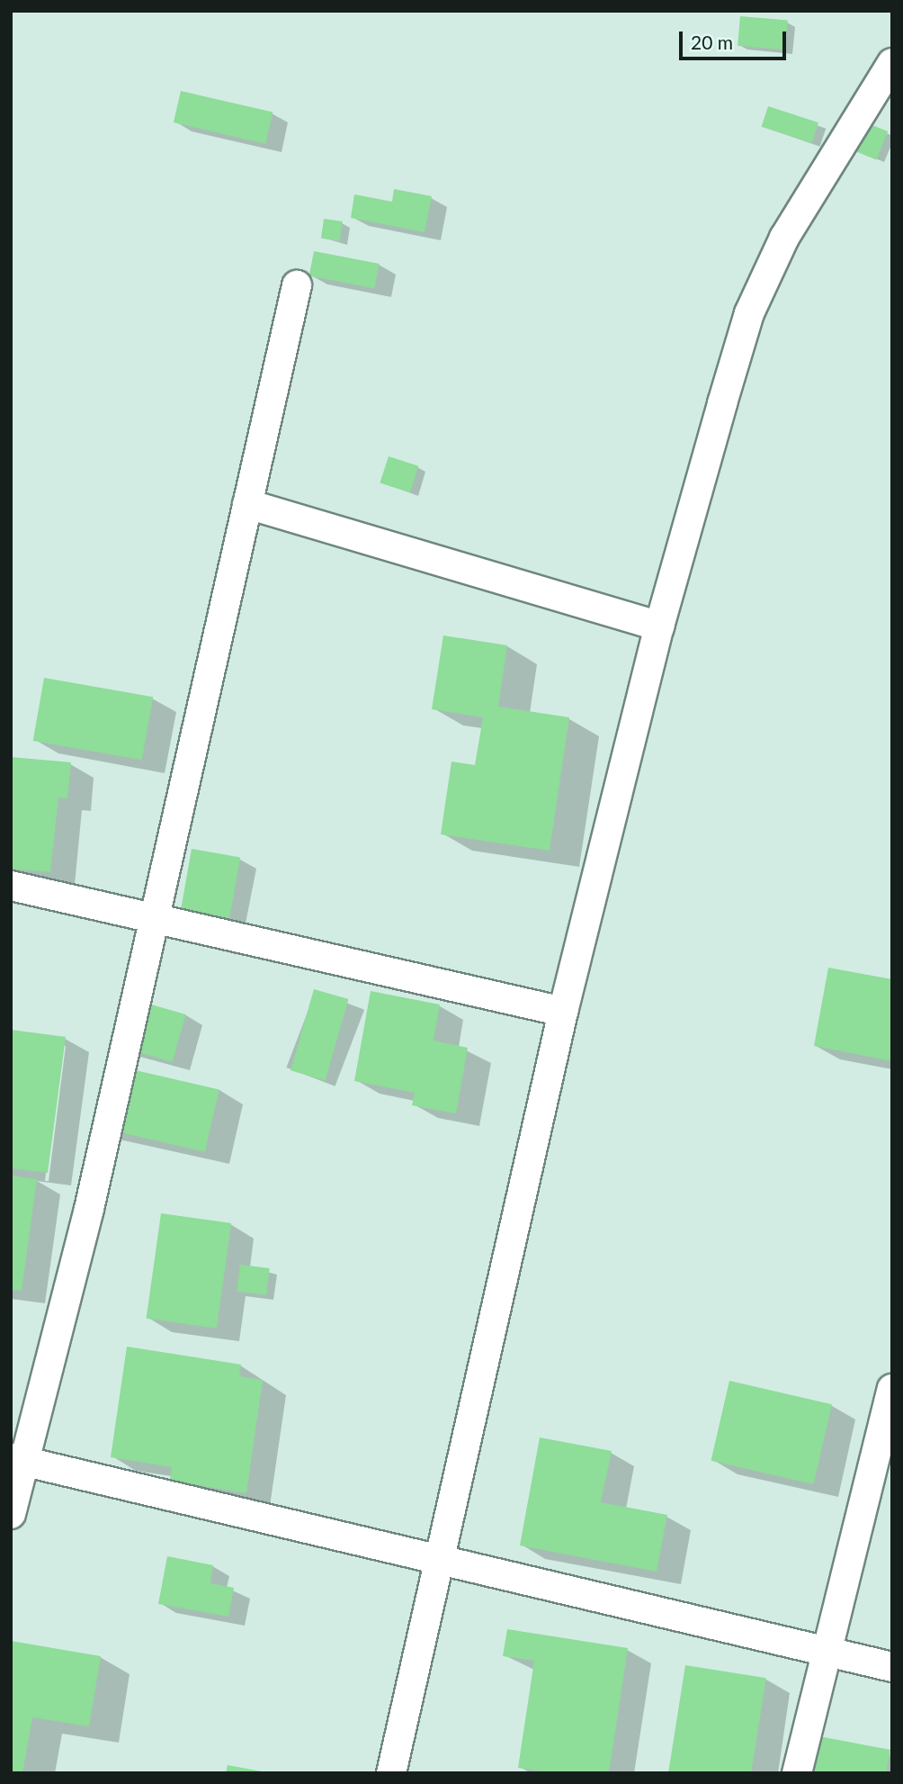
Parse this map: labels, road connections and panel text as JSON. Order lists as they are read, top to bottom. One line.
{"scale_bar":"20 m"}
